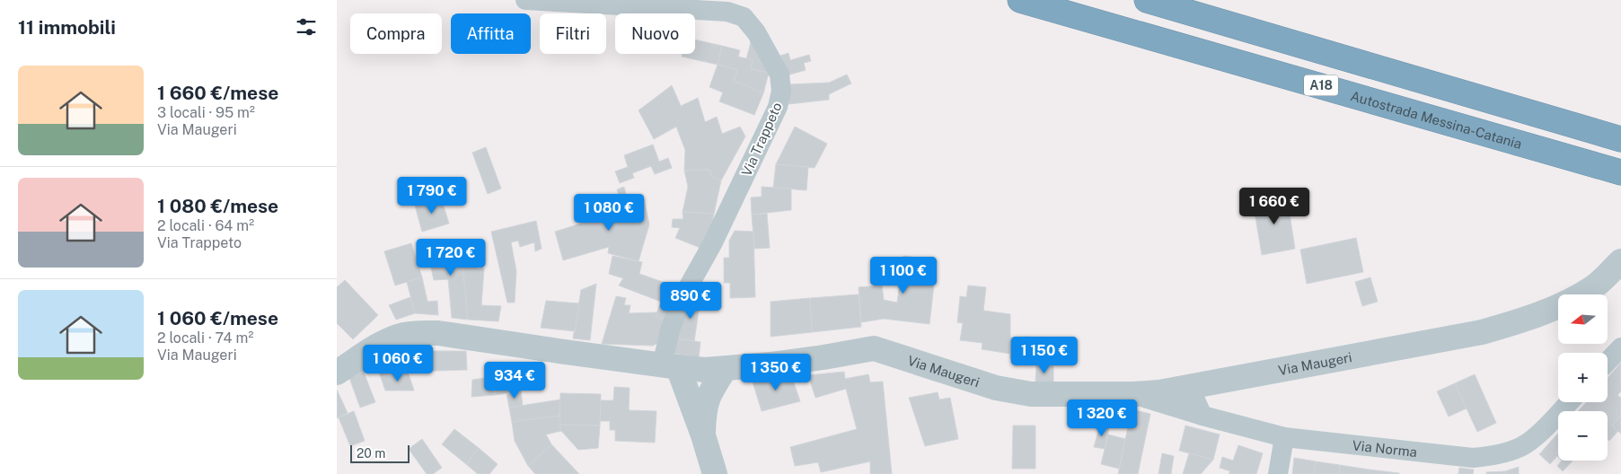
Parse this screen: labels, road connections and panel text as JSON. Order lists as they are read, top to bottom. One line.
{"streets":{"highway":["A18","Autostrada Messina-Catania"],"street":["Via Trappeto","Via Maugeri","Via Norma"]},"crossings":[["Via Trappeto","Via Maugeri"],["Via Maugeri","Via Norma"]],"scale_bar":"20 m","north":"left","page":{"heading":"11 immobili","chip":["Compra","Affitta","Filtri","Nuovo"],"list":[{"name":"1 660 €/mese","note":"3 locali · 95 m² · Via Maugeri"},{"name":"1 080 €/mese","note":"2 locali · 64 m² · Via Trappeto"},{"name":"1 060 €/mese","note":"2 locali · 74 m² · Via Maugeri"}],"price":["1 790 €","1 660 €","1 080 €","1 720 €","1 100 €","890 €","1 150 €","1 060 €","1 350 €","934 €","1 320 €"],"map_buttons":["+","−"],"scale":"20 m"}}
